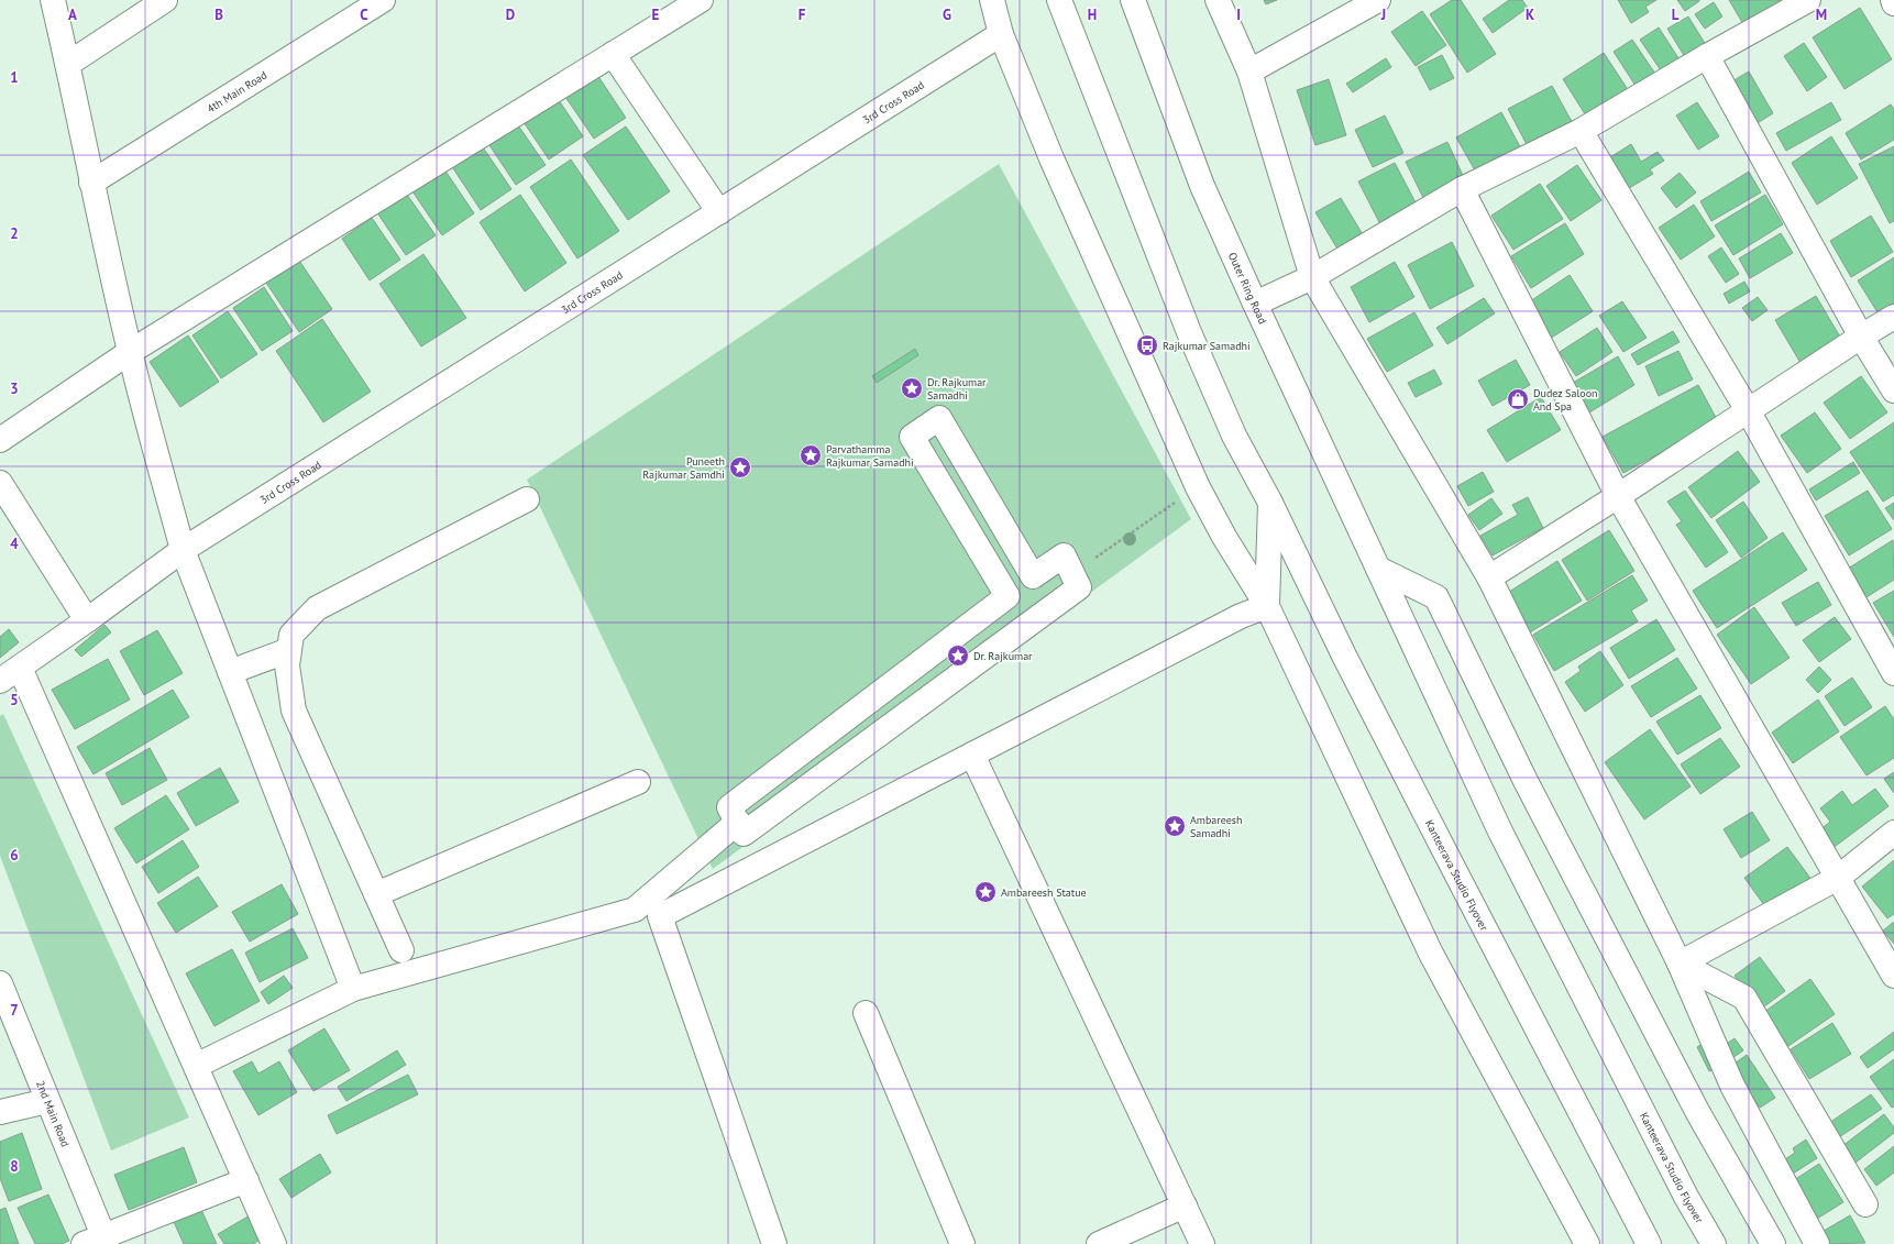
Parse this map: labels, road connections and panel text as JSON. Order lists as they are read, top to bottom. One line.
{"streets":{"main road":["4th Main Road","3rd Cross Road","Outer Ring Road","Kanteerava Studio Flyover","2nd Main Road"]},"crossings":[["Outer Ring Road","Kanteerava Studio Flyover"]],"places":{"bus stop":["Rajkumar Samadhi"],"place":["Dr. Rajkumar Samadhi","Parvathamma Rajkumar Samadhi","Puneeth Rajkumar Samdhi","Dr. Rajkumar","Ambareesh Samadhi","Ambareesh Statue"],"shop":["Dudez Saloon And Spa"]},"grid":{"columns":["A","B","C","D","E","F","G","H","I","J","K","L","M"],"rows":["1","2","3","4","5","6","7","8"]}}
